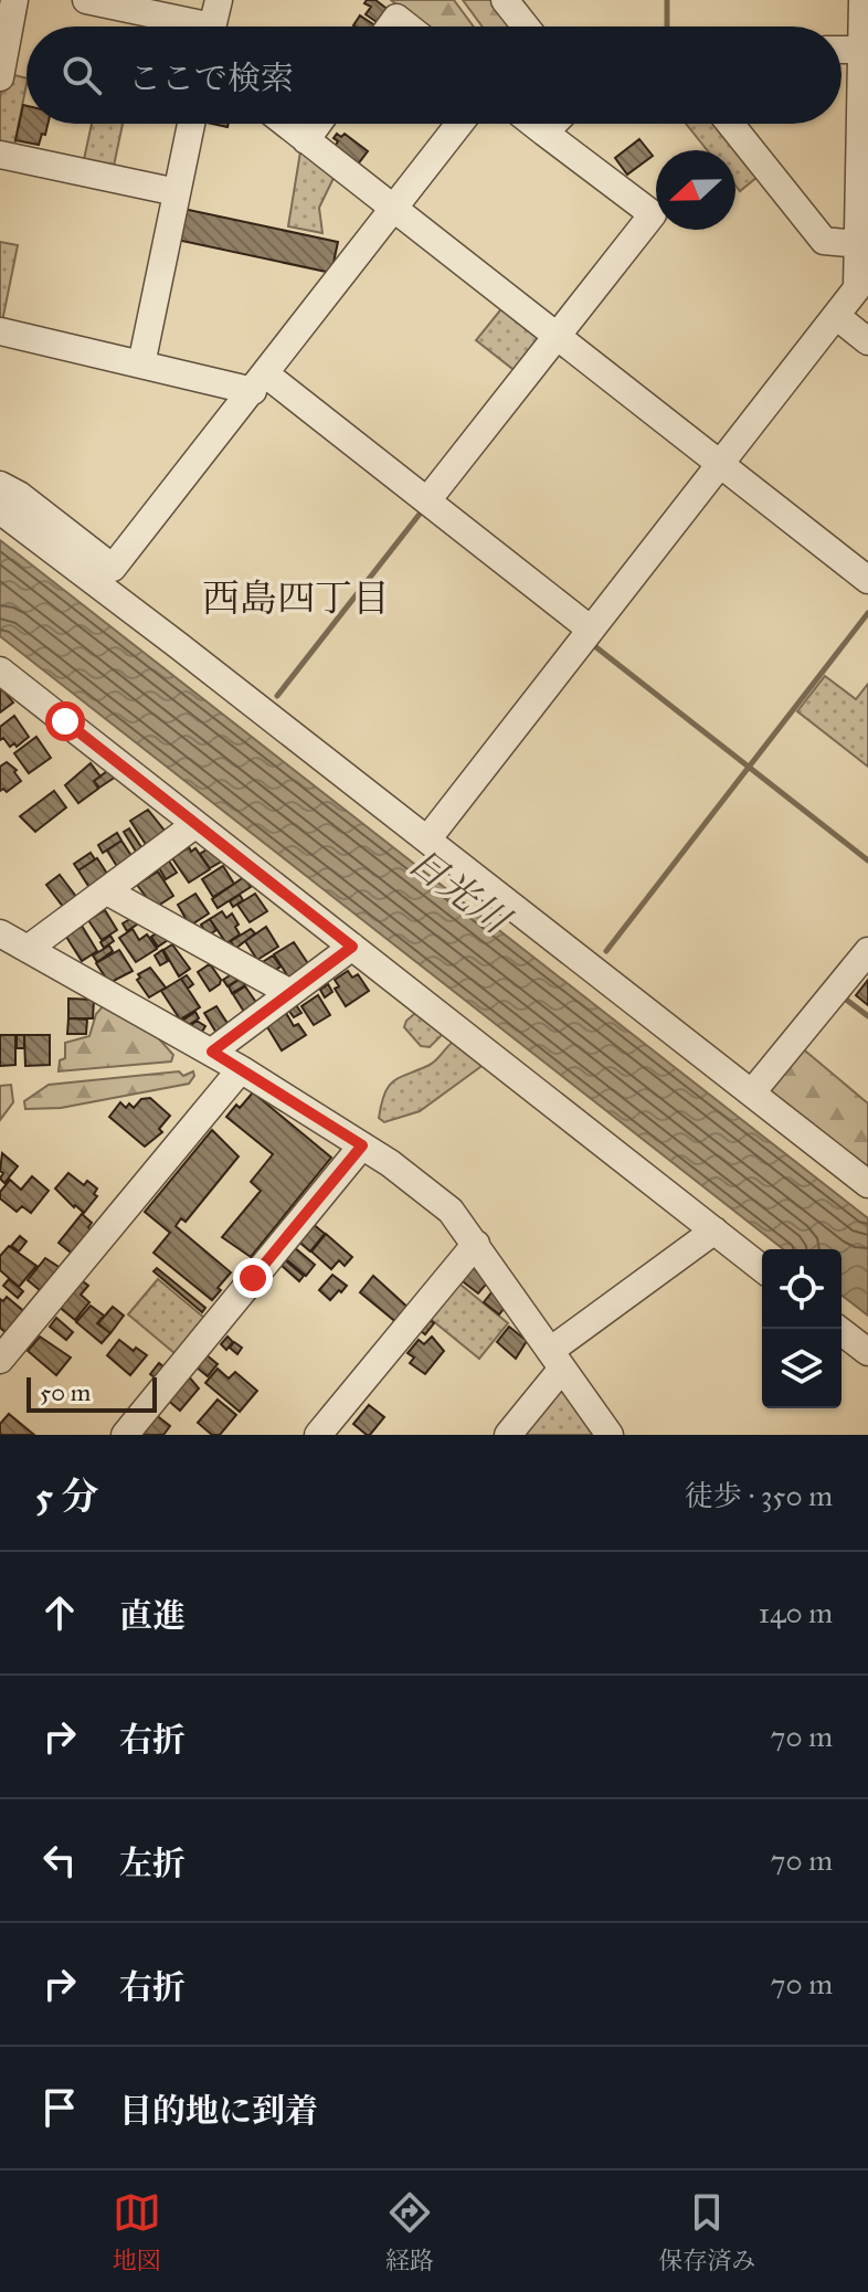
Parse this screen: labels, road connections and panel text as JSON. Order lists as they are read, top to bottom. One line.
{"districts":["西島四丁目"],"water":["日光川"],"scale_bar":"50 m","north":"left","page":{"search":"ここで検索","scale":"50 m","heading":["5 分","徒歩 · 350 m"],"list":[["直進","140 m"],["右折","70 m"],["左折","70 m"],["右折","70 m"],"目的地に到着"],"nav":["地図","経路","保存済み"]}}
